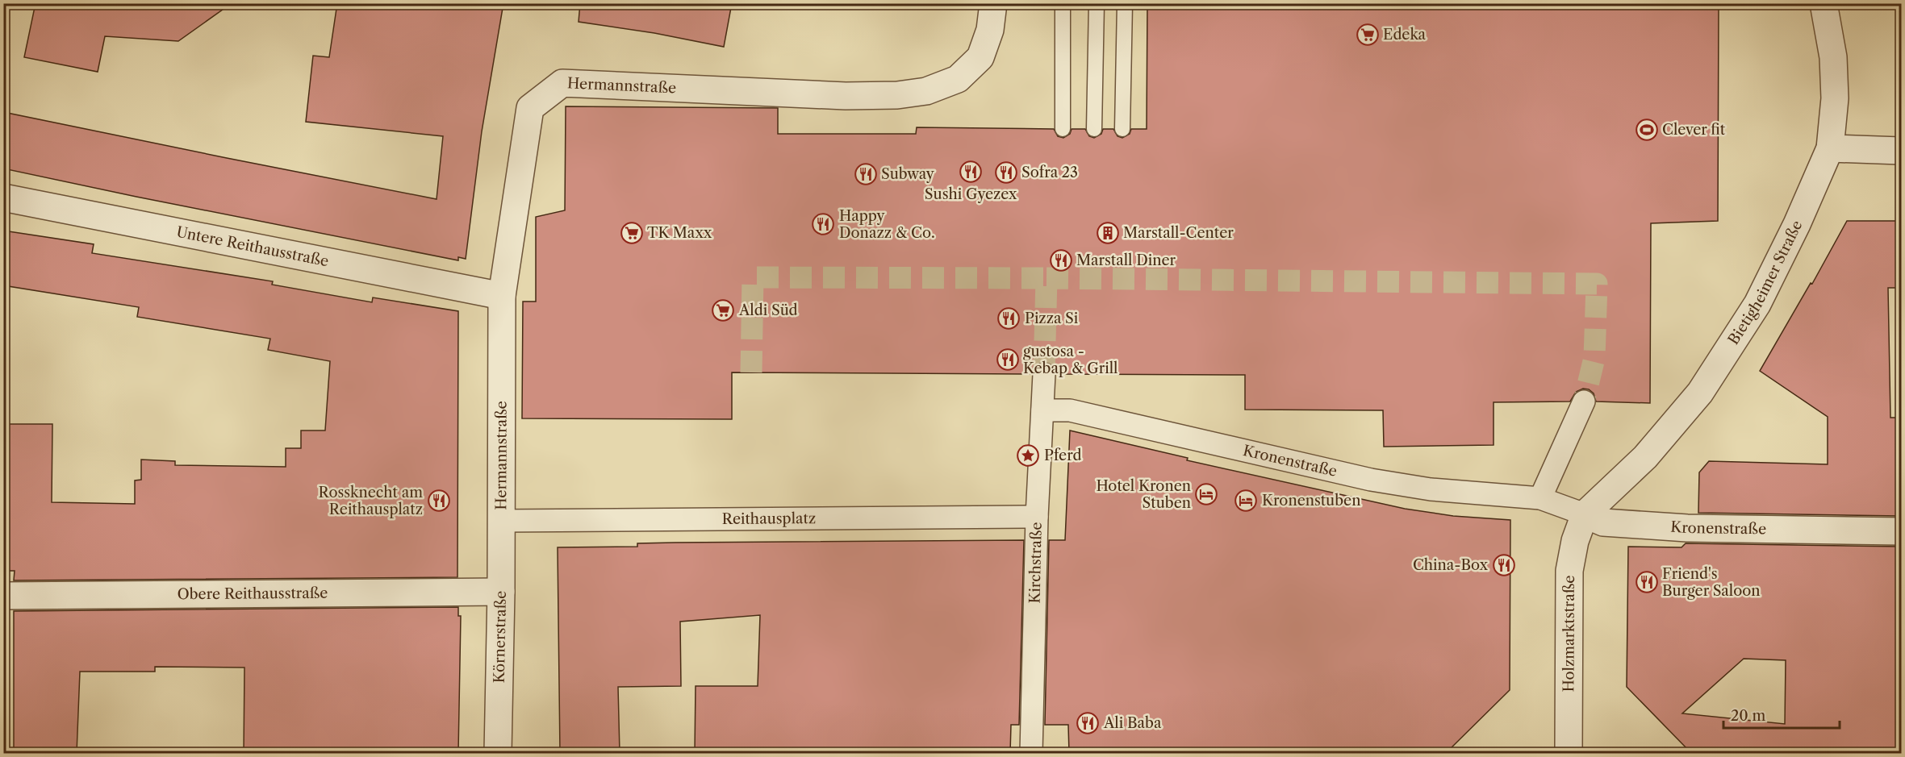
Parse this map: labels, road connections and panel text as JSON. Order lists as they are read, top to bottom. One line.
{"streets":{"street":["Hermannstraße","Untere Reithausstraße","Bietigheimer Straße","Kronenstraße","Reithausplatz","Kirchstraße","Obere Reithausstraße","Holzmarktstraße","Körnerstraße"]},"crossings":[["Hermannstraße","Untere Reithausstraße"],["Hermannstraße","Reithausplatz"],["Hermannstraße","Körnerstraße"],["Bietigheimer Straße","Kronenstraße"],["Bietigheimer Straße","Holzmarktstraße"],["Kronenstraße","Kirchstraße"],["Kronenstraße","Holzmarktstraße"],["Reithausplatz","Kirchstraße"],["Reithausplatz","Körnerstraße"],["Obere Reithausstraße","Körnerstraße"]],"places":{"supermarket":["Edeka","TK Maxx","Aldi Süd"],"sports":["Clever fit"],"restaurant":["Sushi Gyezex","Sofra 23","Subway","Happy Donazz & Co.","Marstall Diner","Pizza Si","gustosa - Kebap & Grill","Rossknecht am Reithausplatz","China-Box","Friend's Burger Saloon","Ali Baba"],"building":["Marstall-Center"],"place":["Pferd"],"hotel":["Hotel Kronen Stuben","Kronenstuben"]},"scale_bar":"20 m"}
